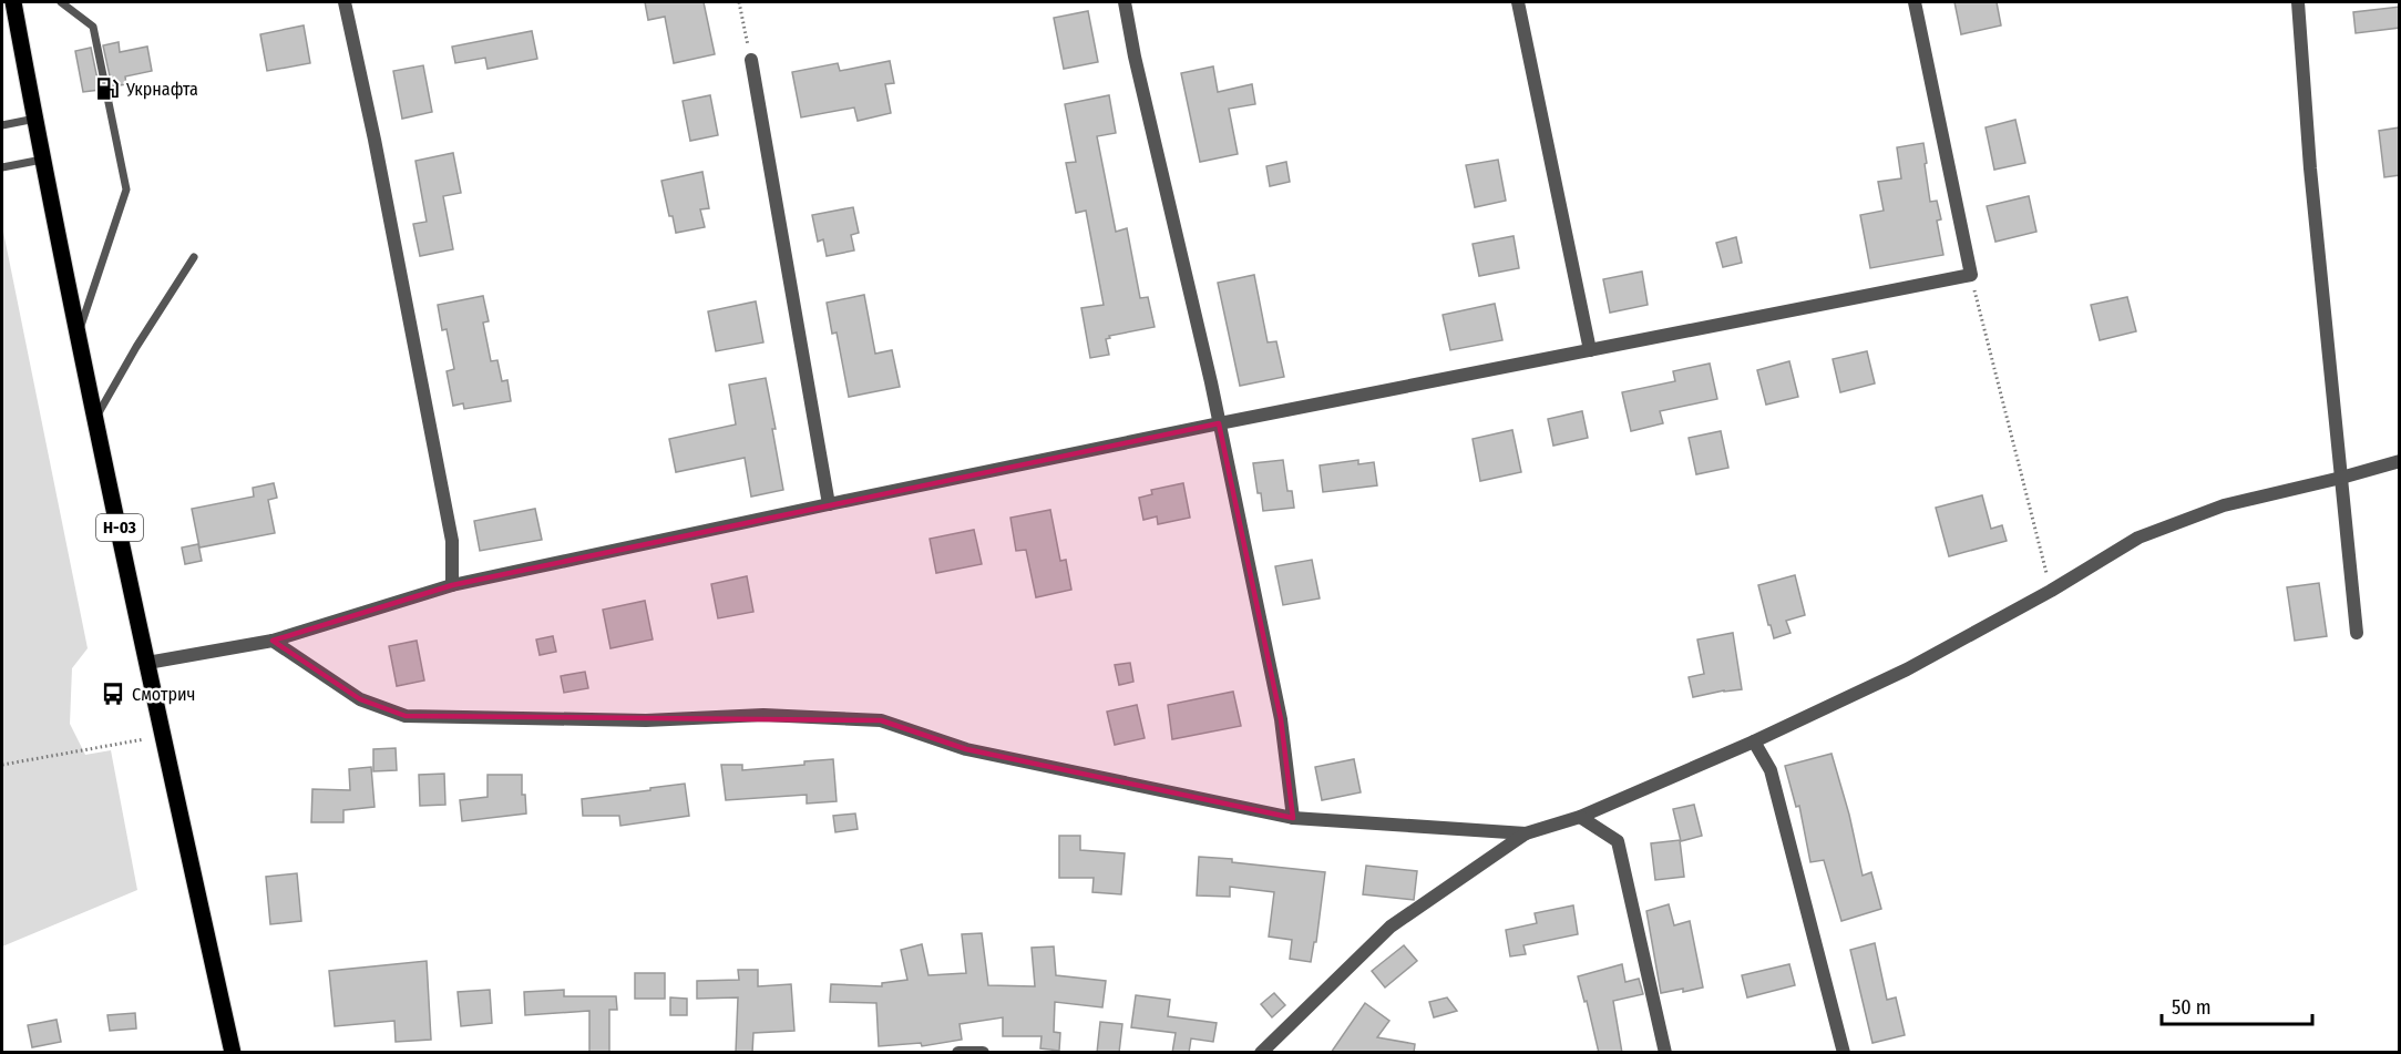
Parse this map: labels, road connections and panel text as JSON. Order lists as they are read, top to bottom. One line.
{"streets":{"main road":["Н-03"]},"places":{"fuel station":["Укрнафта"],"bus stop":["Смотрич"]},"scale_bar":"50 m"}
